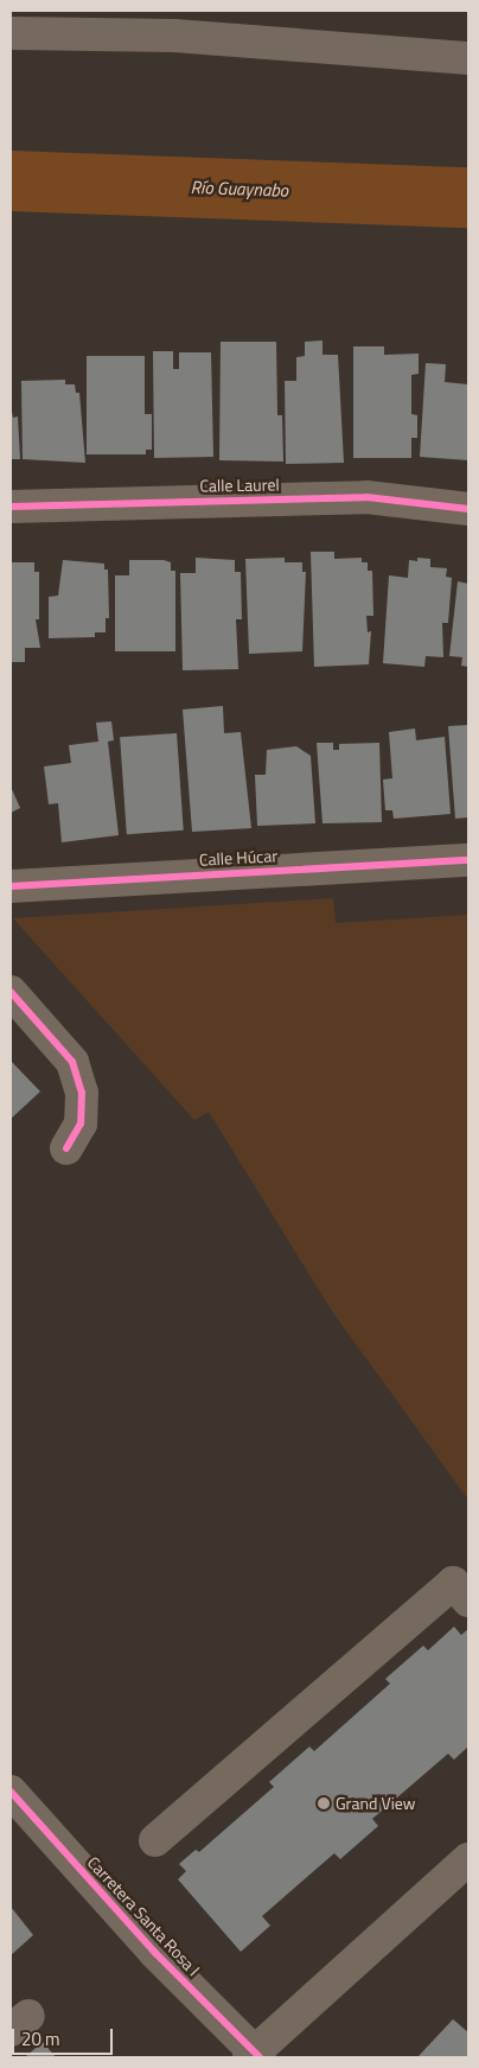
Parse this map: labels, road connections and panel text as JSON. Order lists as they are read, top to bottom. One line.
{"streets":{"street":["Calle Laurel","Calle Húcar","Carretera Santa Rosa I"]},"water":["Río Guaynabo"],"places":["Grand View"],"scale_bar":"20 m"}
